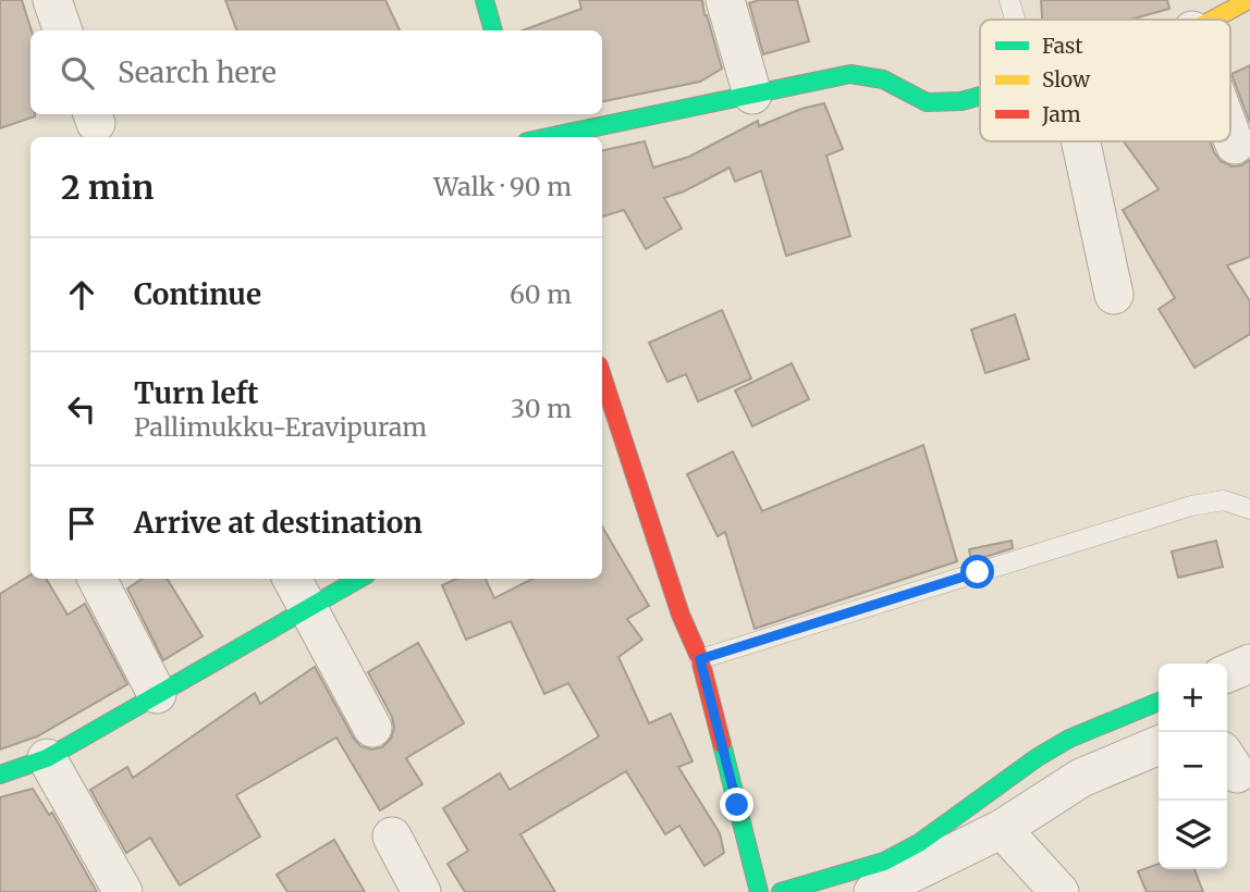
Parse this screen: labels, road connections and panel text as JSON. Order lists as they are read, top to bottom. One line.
{"legend":["Fast","Slow","Jam"],"page":{"search":"Search here","heading":["2 min","Walk · 90 m"],"list":[["Continue","60 m"],["Turn left","Pallimukku-Eravipuram","30 m"],"Arrive at destination"],"map_buttons":["+","−"]}}
